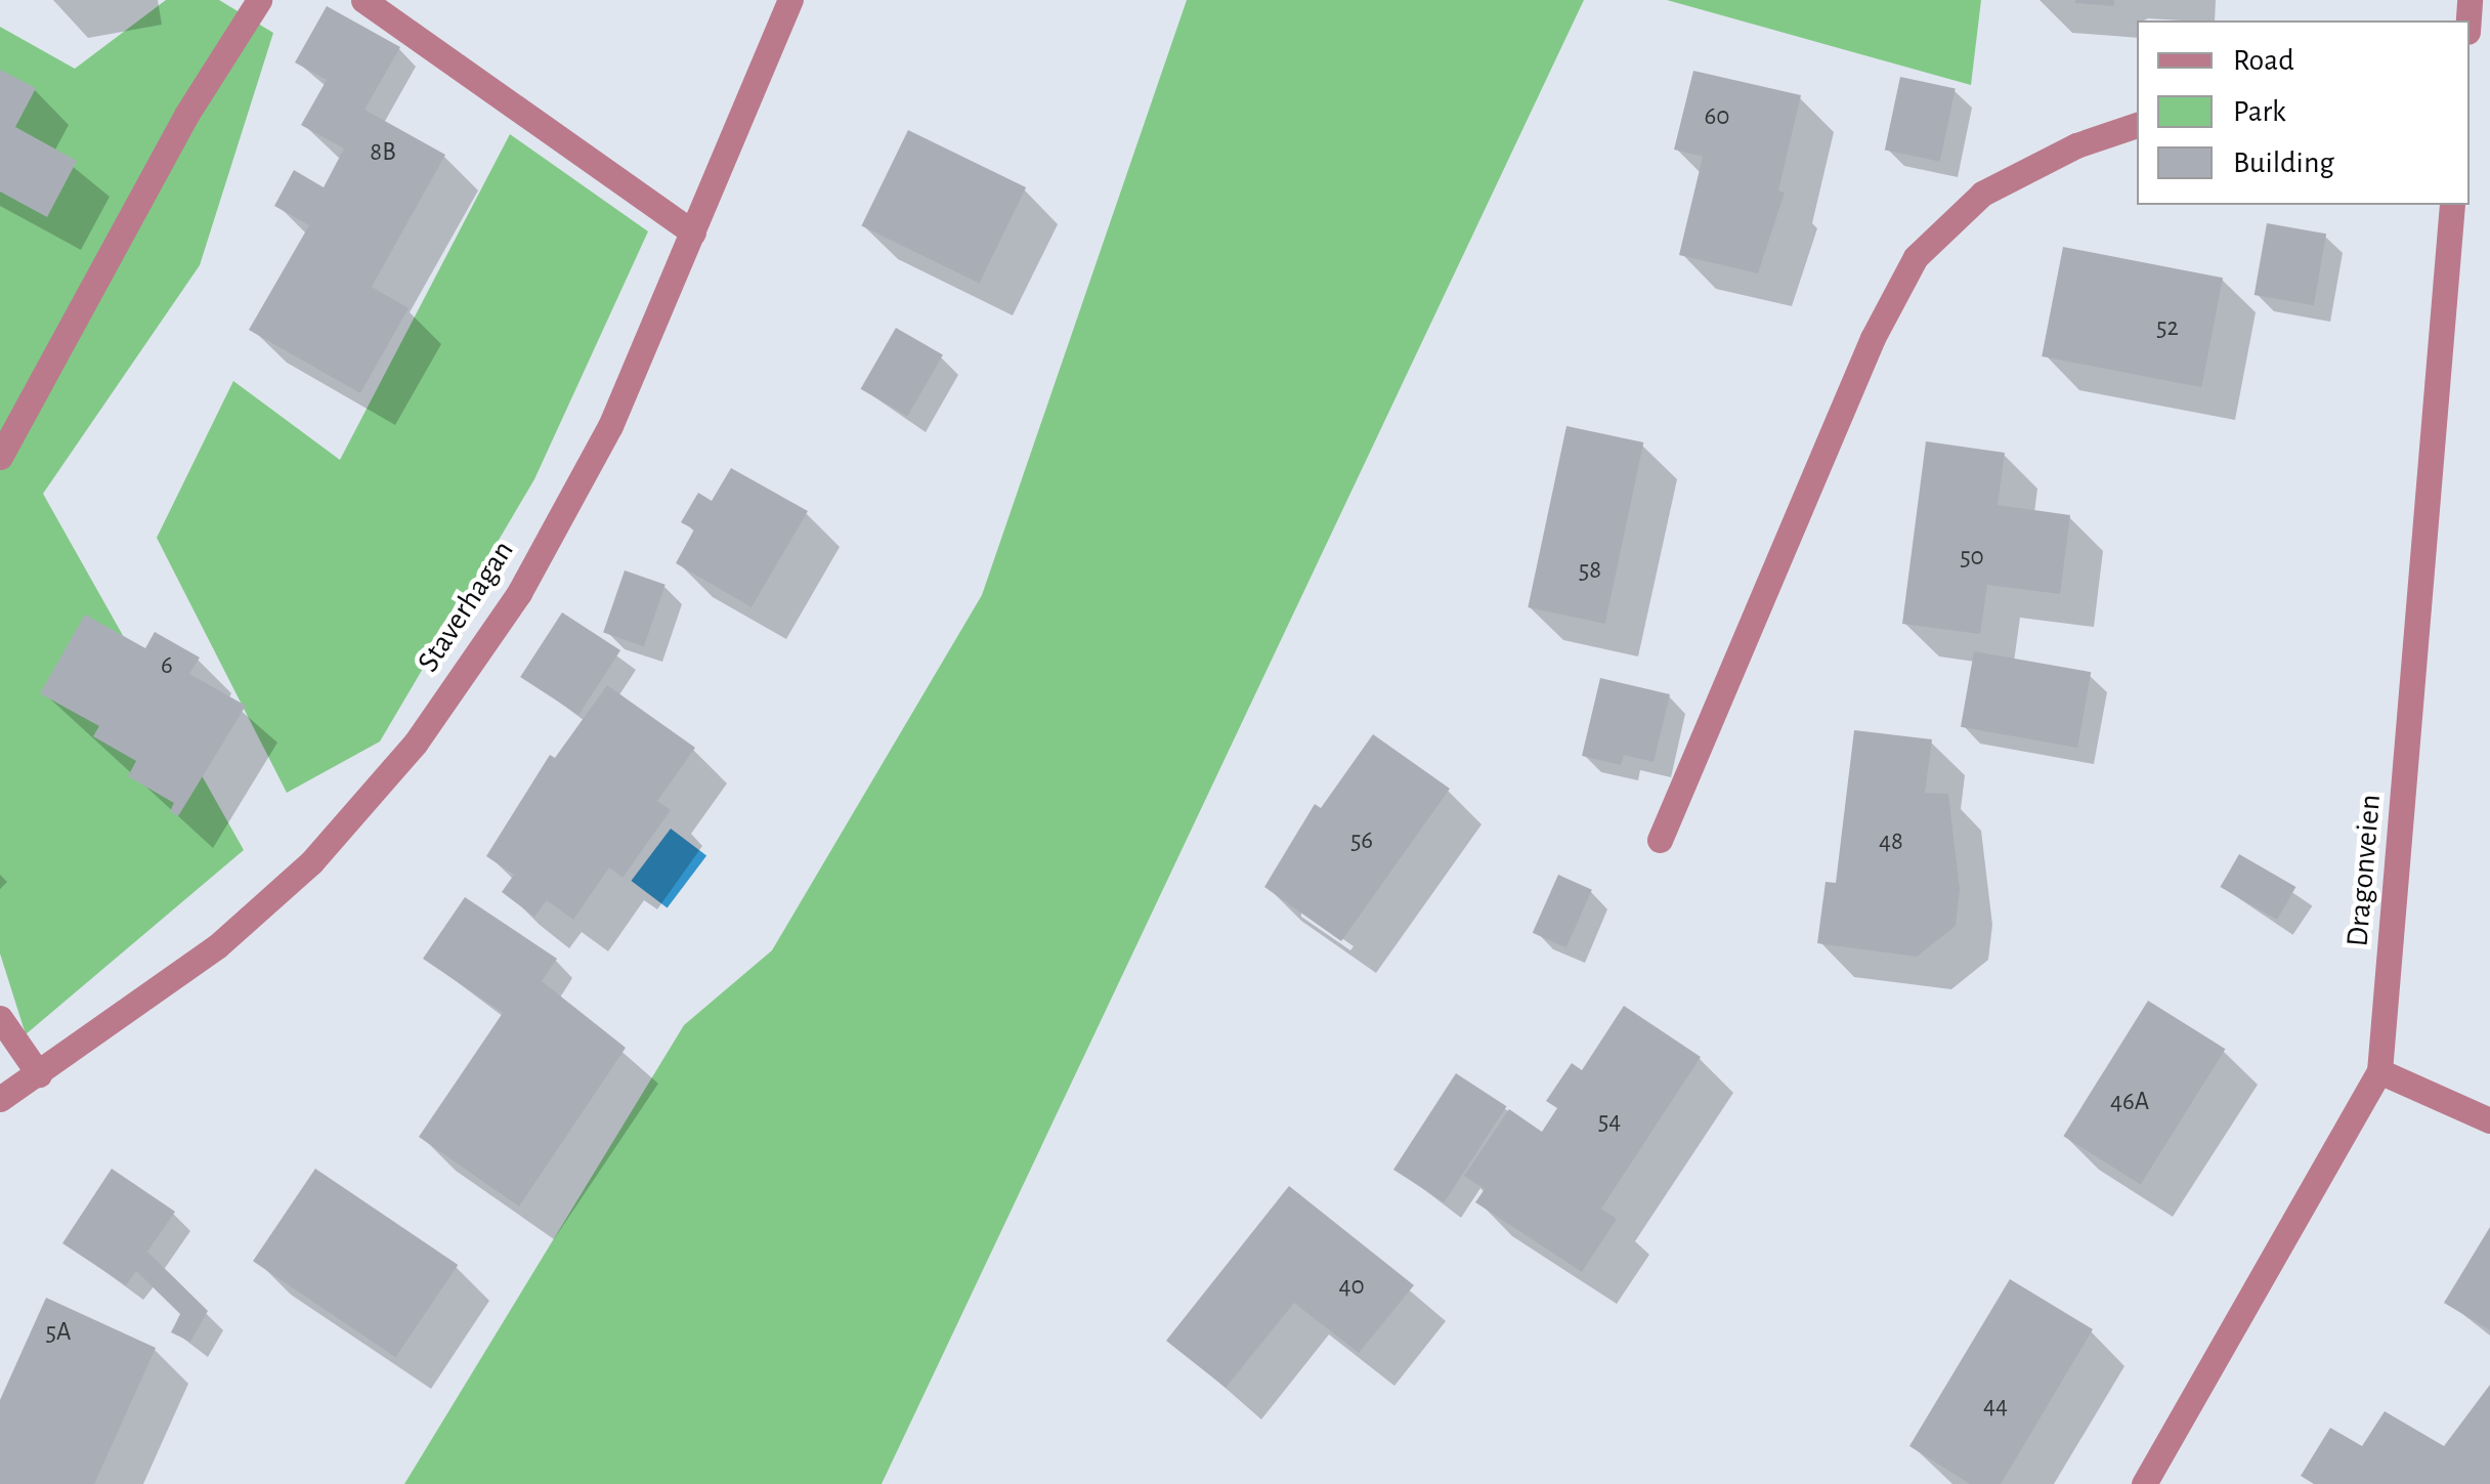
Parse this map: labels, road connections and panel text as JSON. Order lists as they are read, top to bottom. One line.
{"streets":{"street":["Staverhagan","Dragonveien"]},"house_numbers":["60","8B","52","50","58","6","56","48","46A","54","40","5A","44"],"legend":["Road","Park","Building"]}
